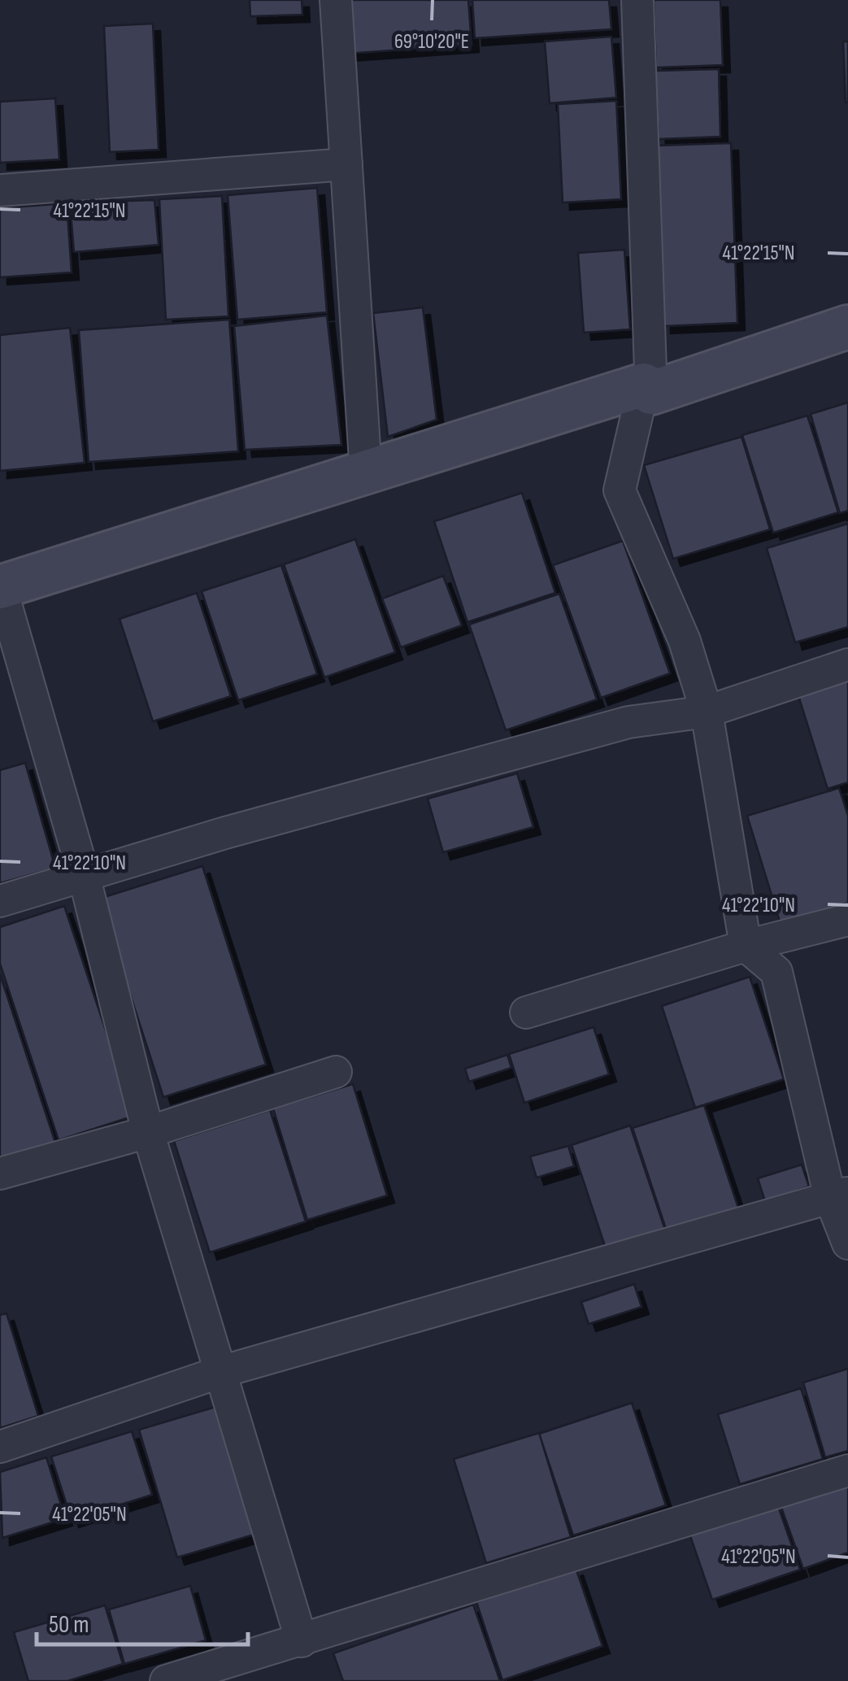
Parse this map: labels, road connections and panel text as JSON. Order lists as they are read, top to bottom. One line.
{"scale_bar":"50 m","coordinates":["69°10'20\"E","41°22'15\"N","41°22'10\"N","41°22'05\"N"]}
